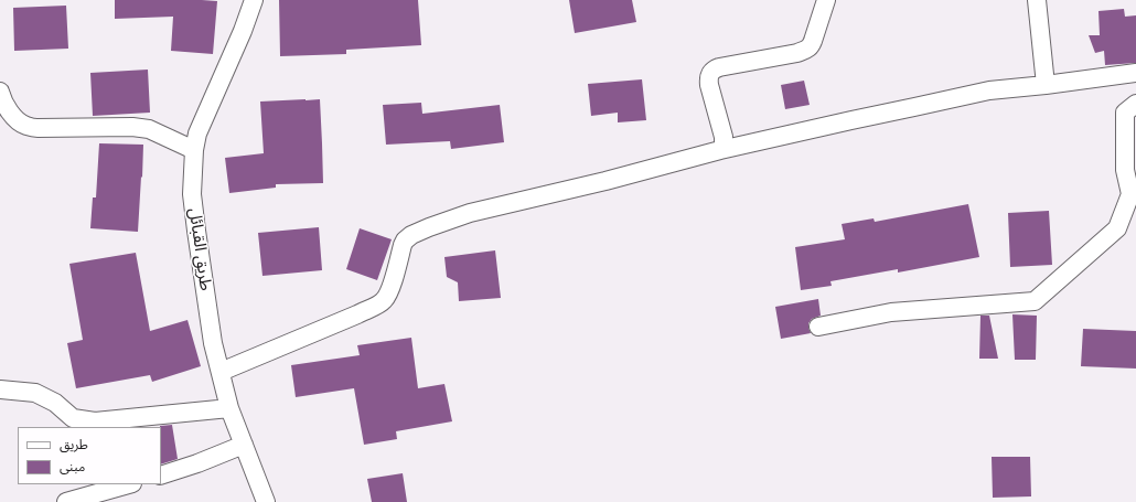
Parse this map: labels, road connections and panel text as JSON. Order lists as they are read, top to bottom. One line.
{"streets":{"street":["طريق القبائل"]},"legend":["طريق","مبنى"]}
